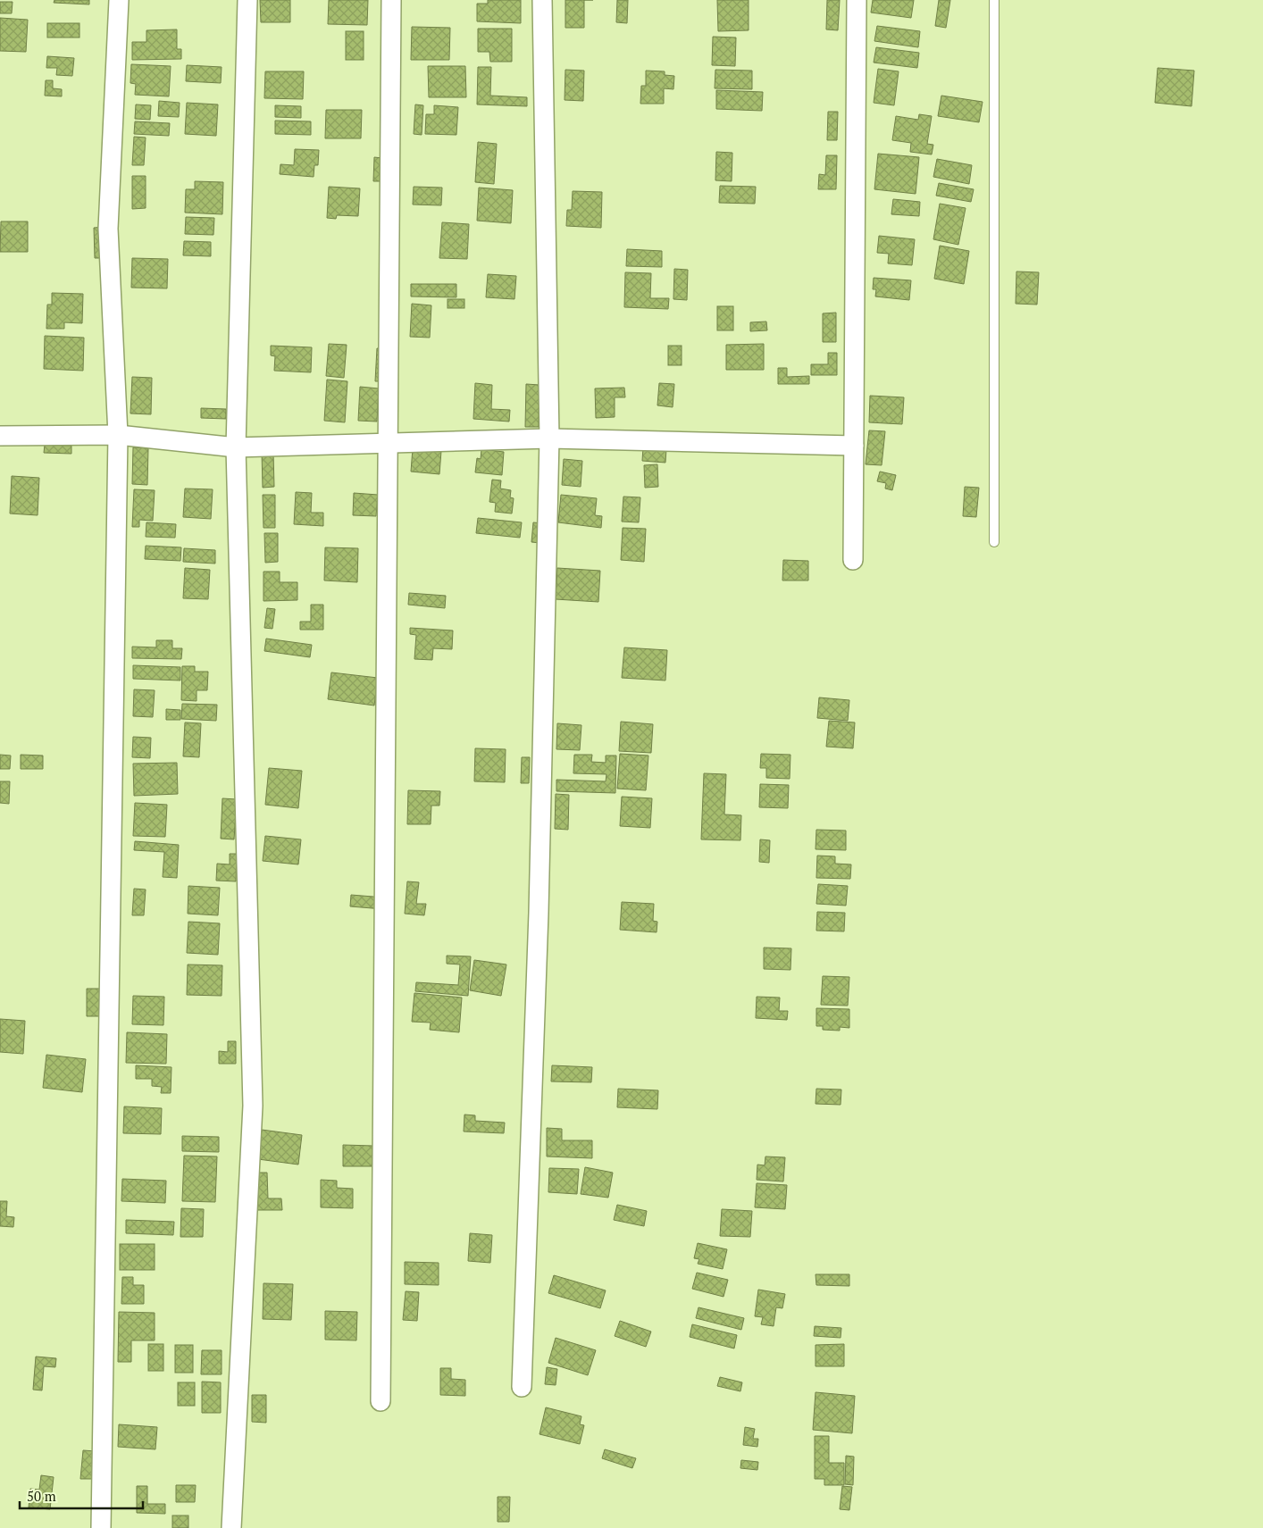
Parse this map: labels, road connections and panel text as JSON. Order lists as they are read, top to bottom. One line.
{"scale_bar":"50 m"}
